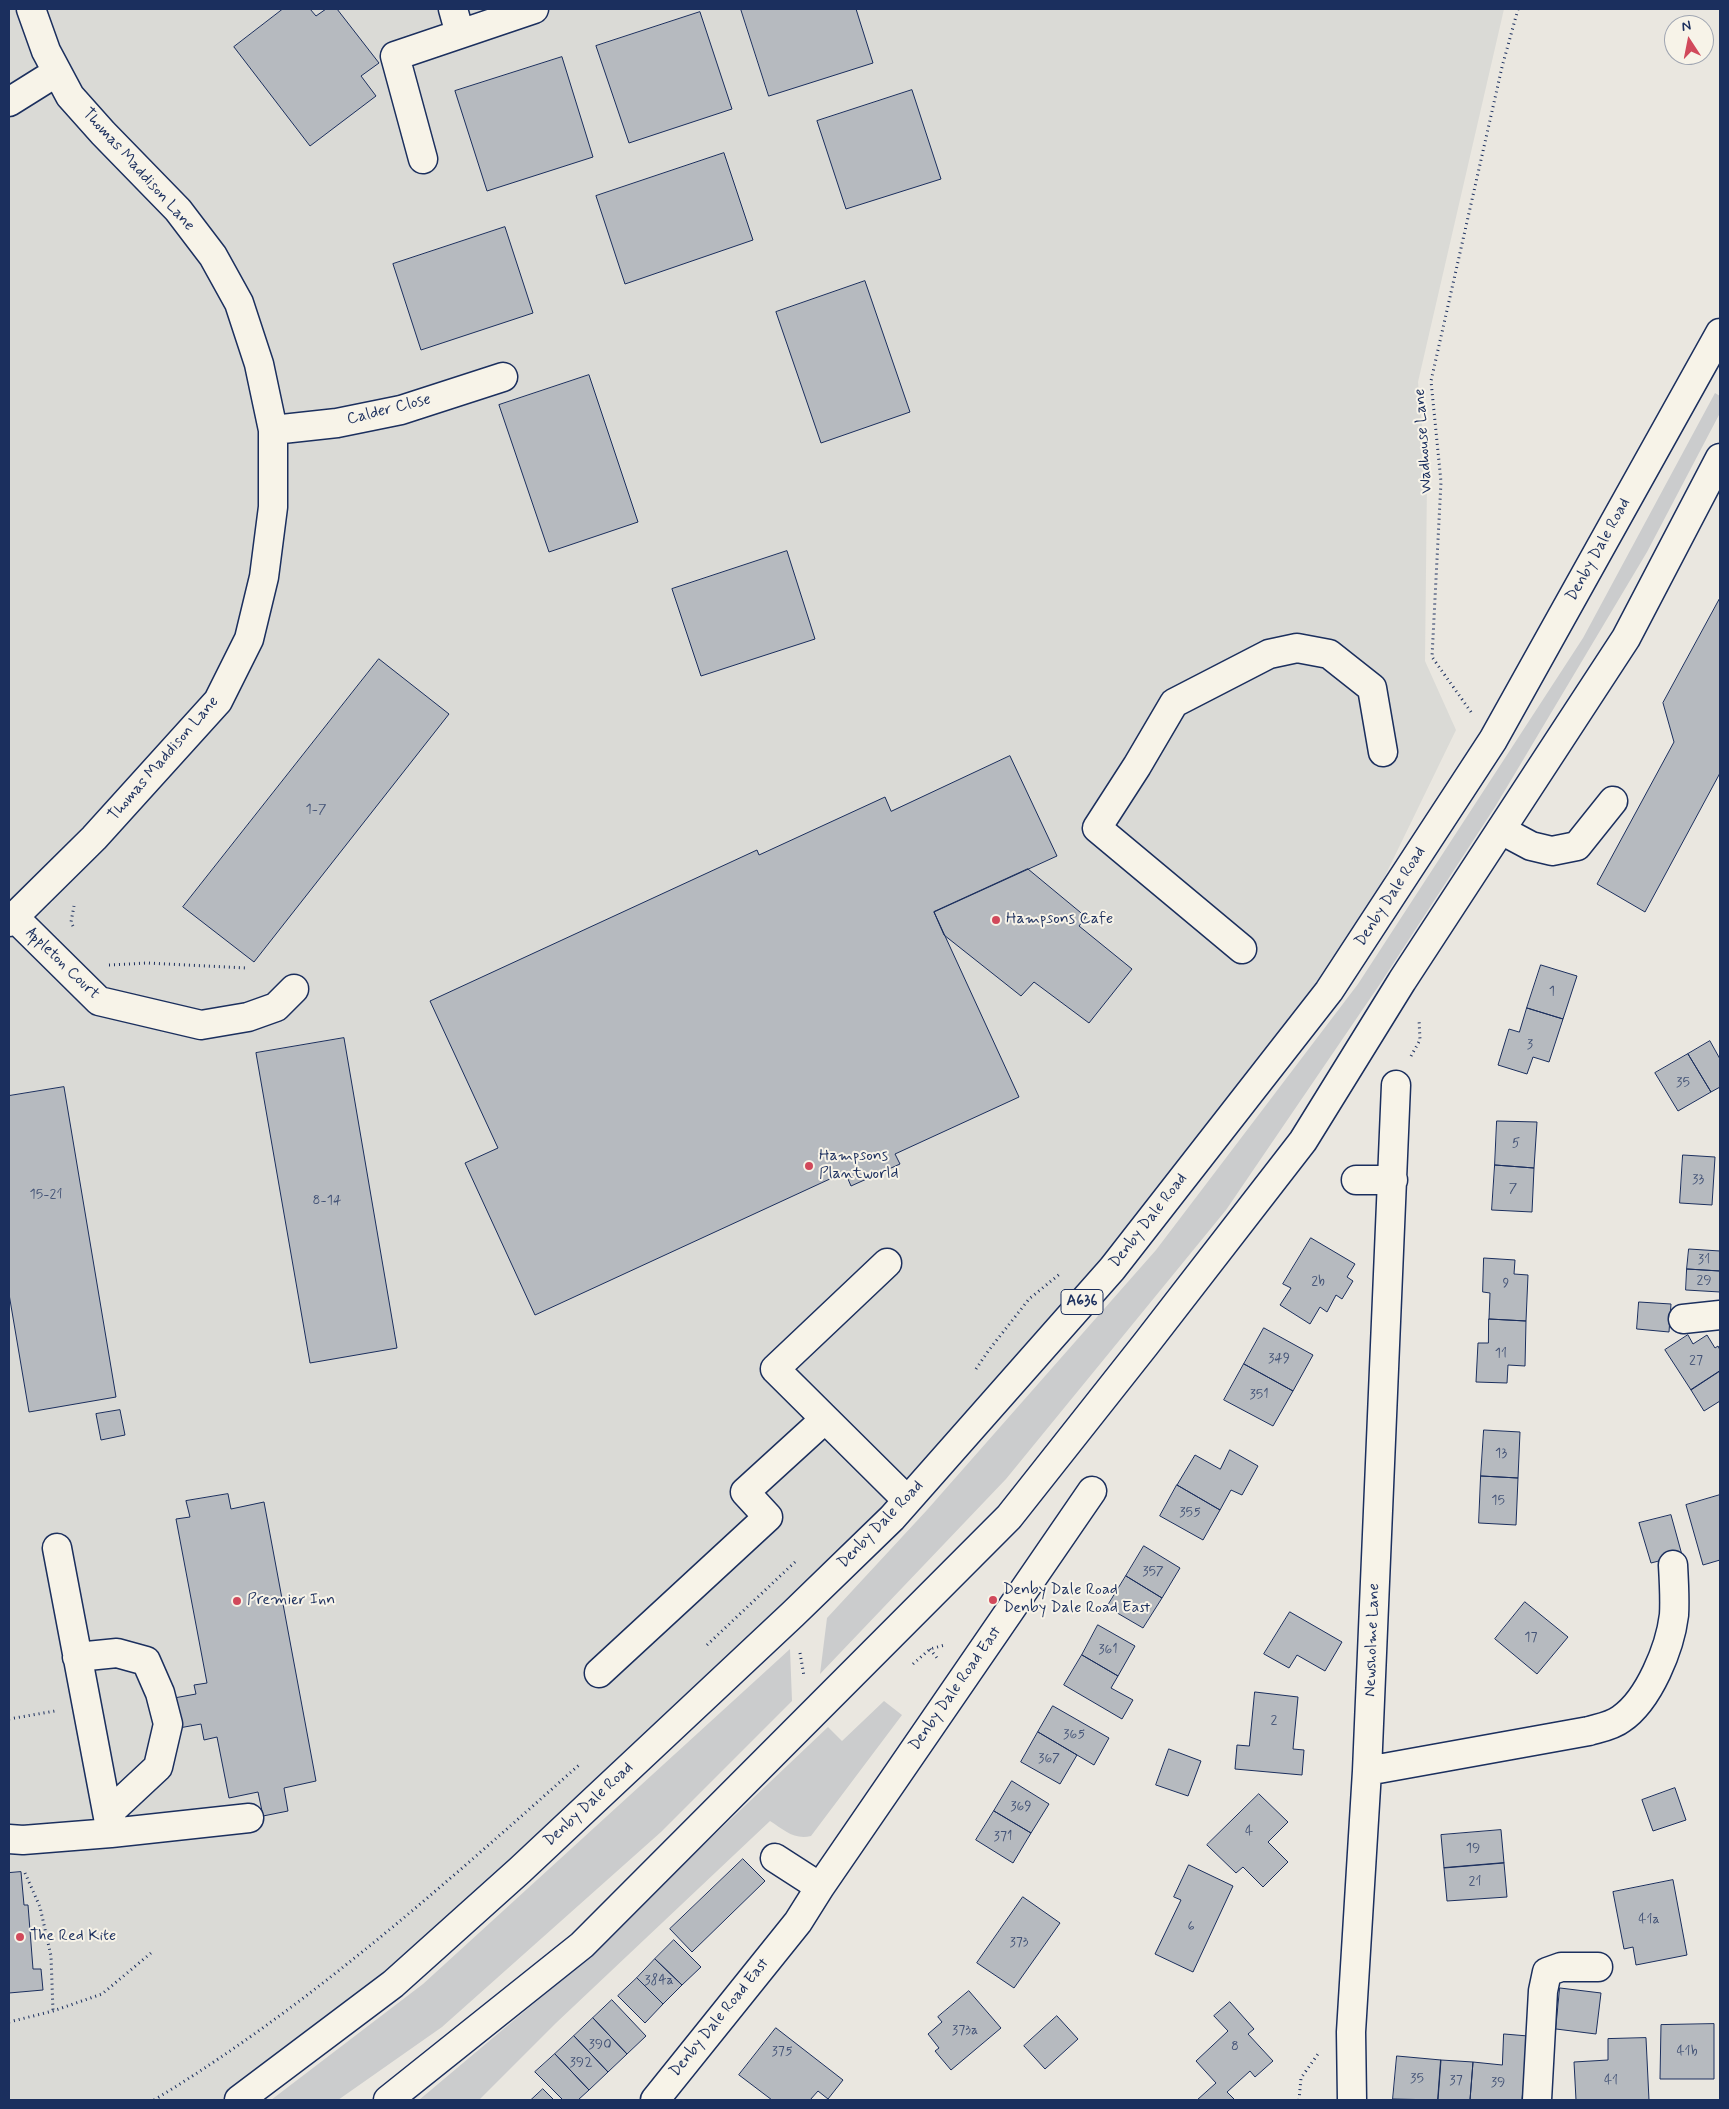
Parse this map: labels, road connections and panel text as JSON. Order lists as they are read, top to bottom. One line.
{"streets":{"main road":["Thomas Maddison Lane","Calder Close","Denby Dale Road","Appleton Court","A636","Newsholme Lane","Denby Dale Road East"],"path":["Wadhouse Lane"]},"crossings":[["Thomas Maddison Lane","Calder Close"],["Thomas Maddison Lane","Appleton Court"],["Wadhouse Lane","Denby Dale Road"]],"places":["Hampsons Cafe","Hampsons Plantworld","Denby Dale Road Denby Dale Road East","Premier Inn","The Red Kite"],"house_numbers":["1-7","1","3","35","5","33","7","15-21","8-14","31","29","2b","9","11","349","27","351","13","15","355","357","17","361","2","365","367","369","4","371","19","21","41a","6","373","384a","373a","390","8","375","41b","392","35","37","41","39"],"north":"top"}
